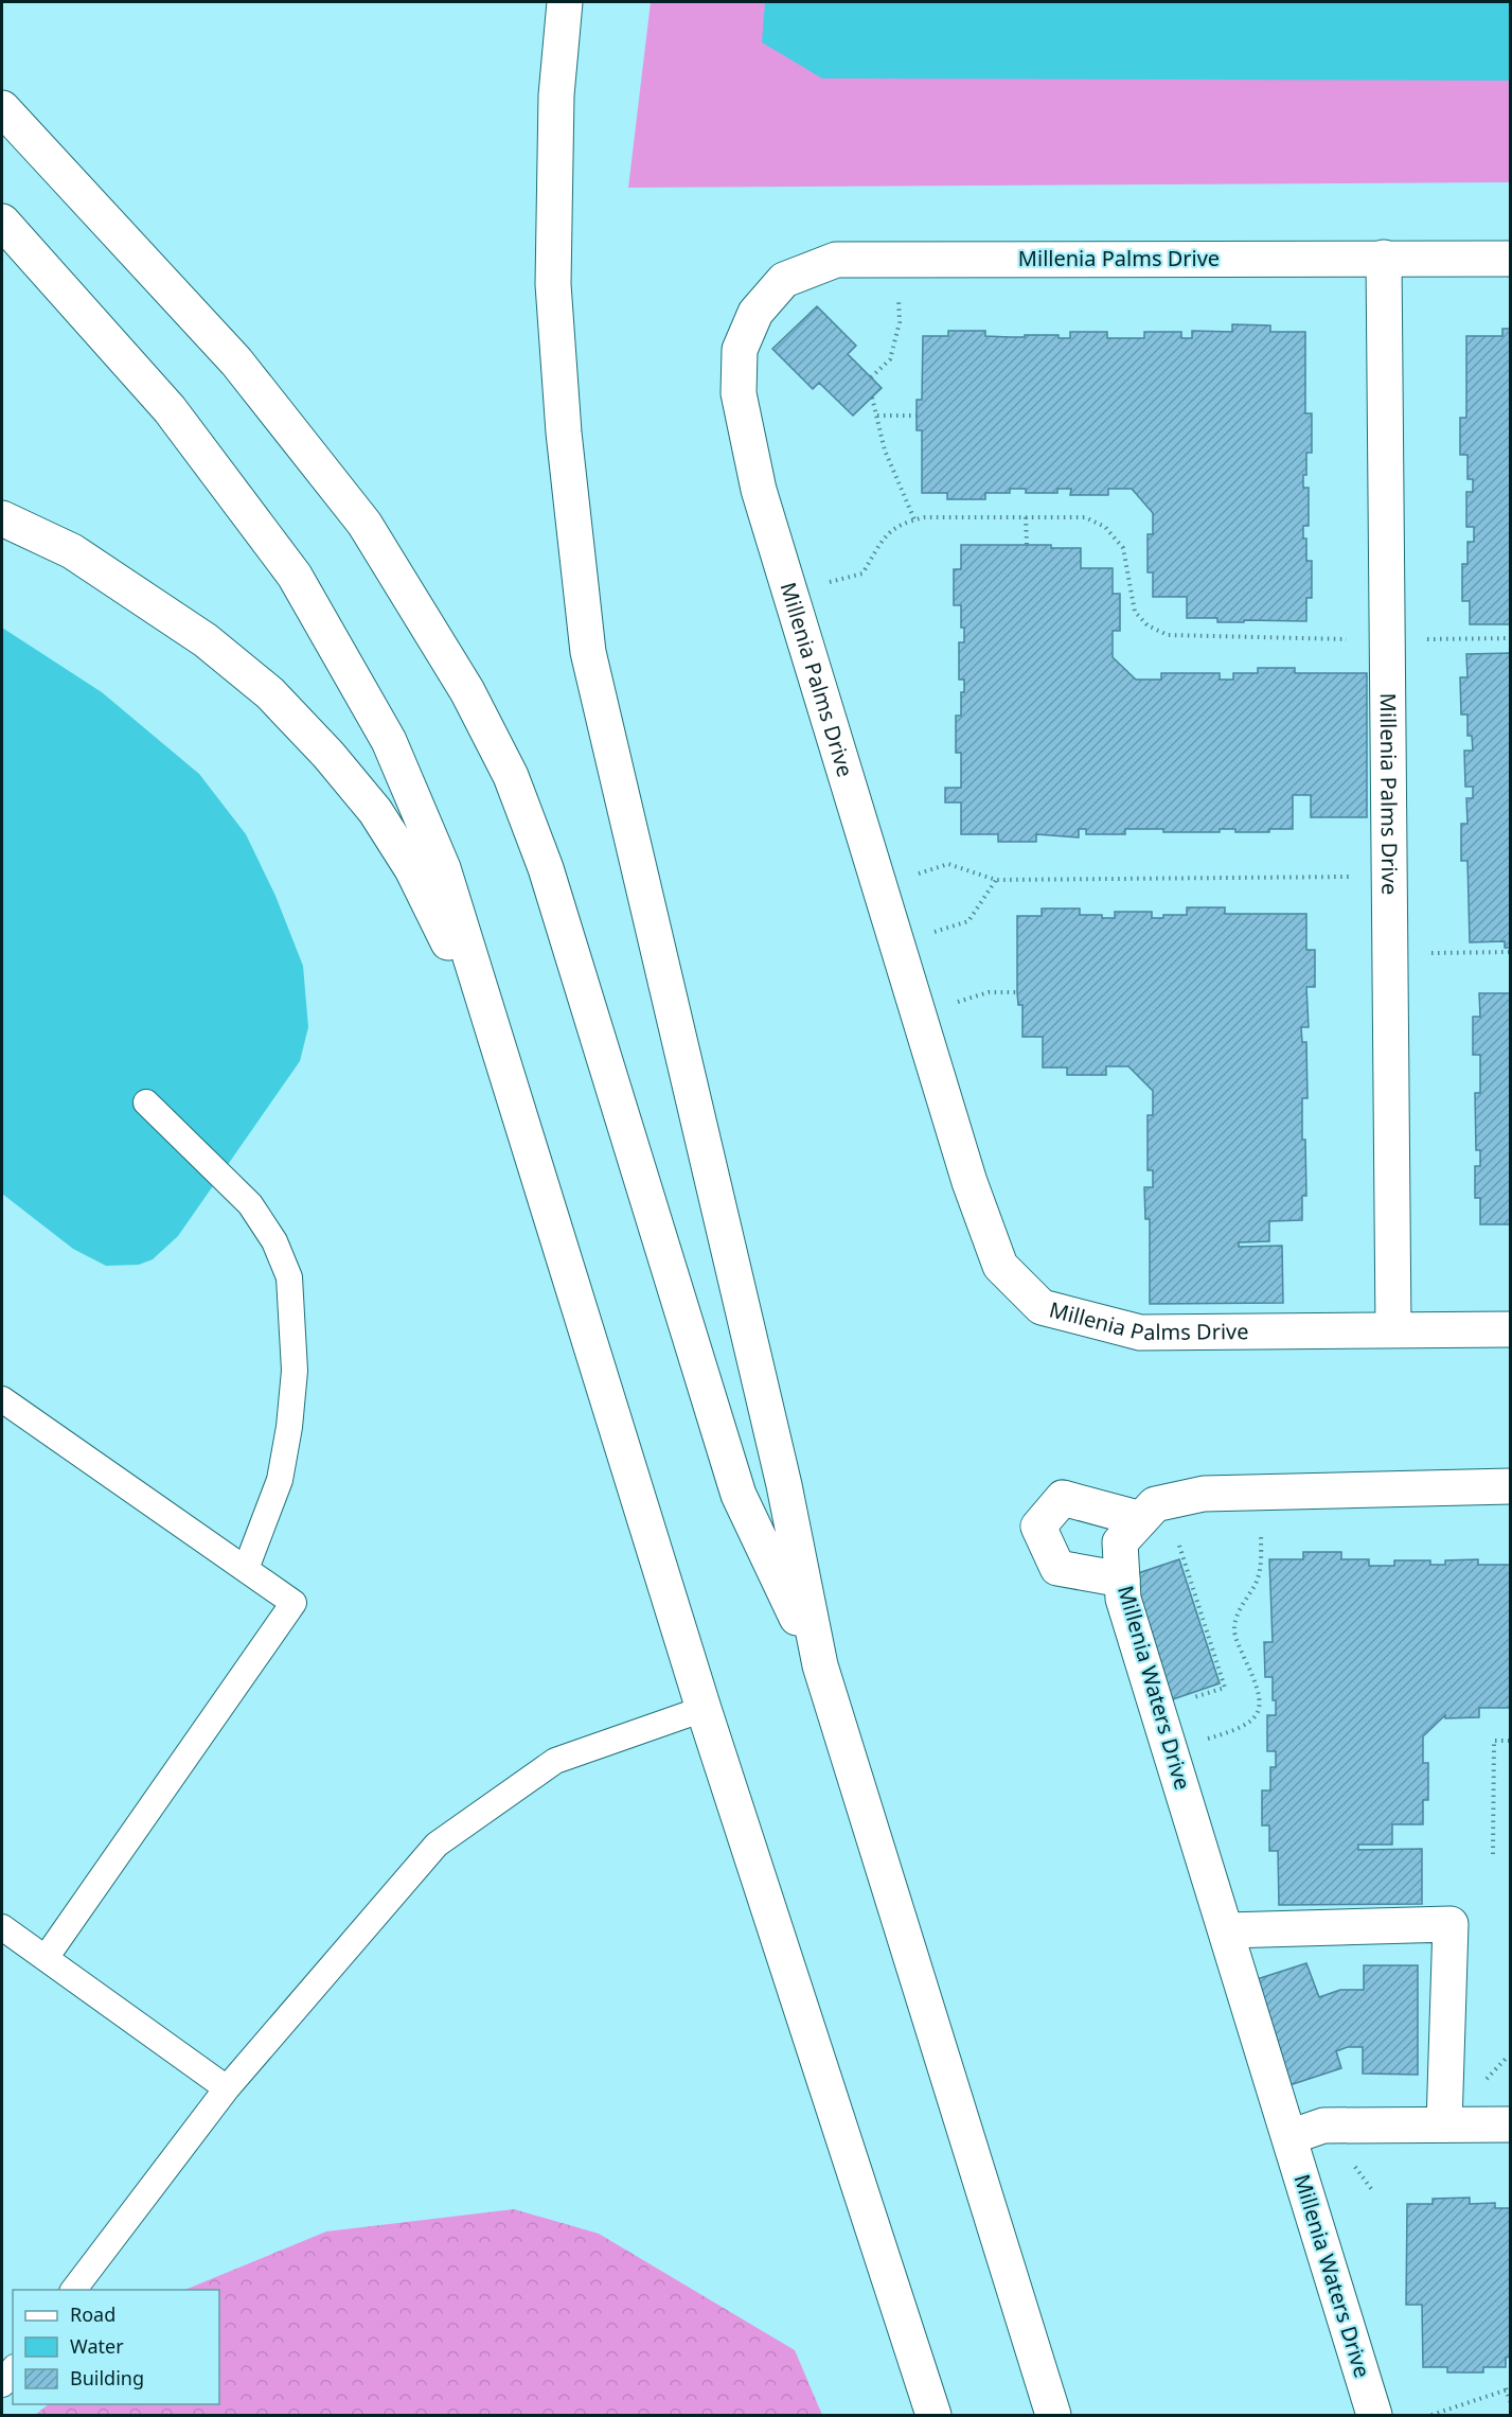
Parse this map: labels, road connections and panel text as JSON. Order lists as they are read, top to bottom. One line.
{"streets":{"main road":["Millenia Palms Drive","Millenia Waters Drive"]},"legend":["Road","Water","Building"]}
